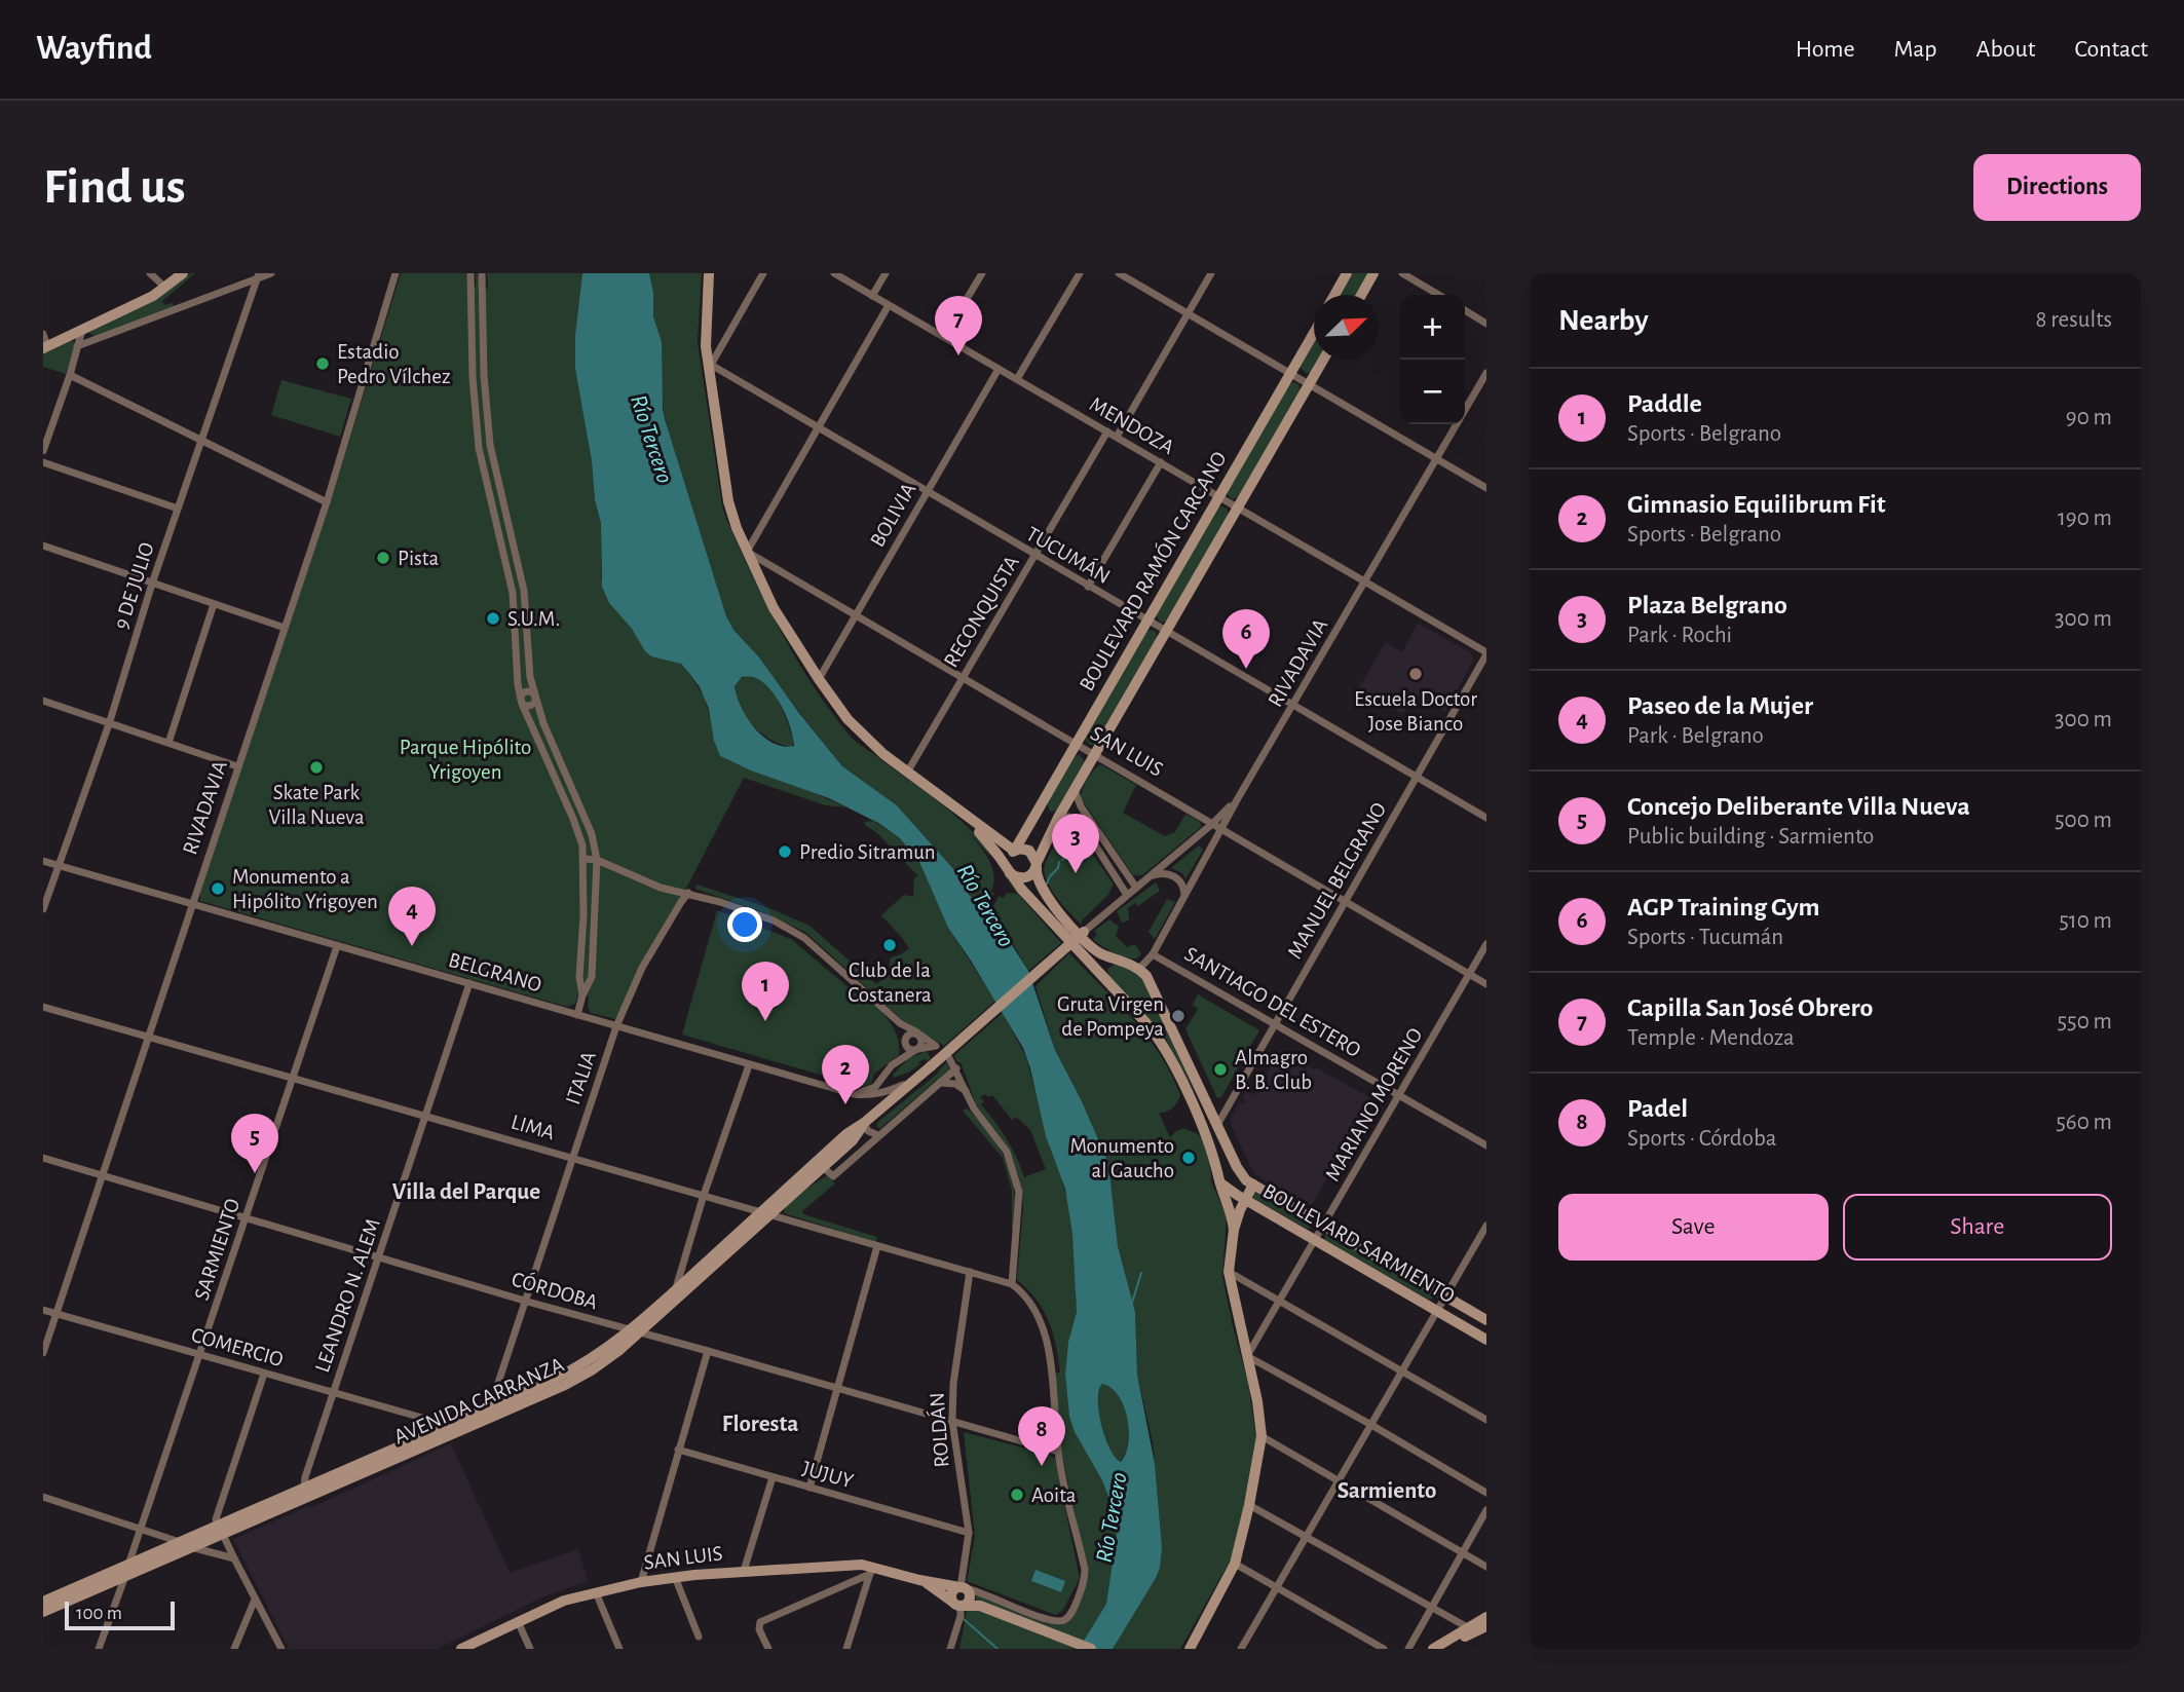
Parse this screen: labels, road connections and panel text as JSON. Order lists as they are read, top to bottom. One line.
{"streets":{"main road":["BOULEVARD RAMÓN CARCANO","SAN LUIS","BOULEVARD SARMIENTO","AVENIDA CARRANZA"],"street":["MENDOZA","BOLIVIA","TUCUMÁN","9 DE JULIO","RECONQUISTA","RIVADAVIA","MANUEL BELGRANO","BELGRANO","SANTIAGO DEL ESTERO","ITALIA","MARIANO MORENO","LIMA","SARMIENTO","CÓRDOBA","LEANDRO N. ALEM","COMERCIO","ROLDÁN","JUJUY"]},"crossings":[["MENDOZA","BOLIVIA"],["MENDOZA","BOULEVARD RAMÓN CARCANO"],["MENDOZA","RECONQUISTA"],["MENDOZA","RIVADAVIA"],["MENDOZA","MANUEL BELGRANO"],["BOLIVIA","TUCUMÁN"],["BOLIVIA","SAN LUIS"],["TUCUMÁN","BOULEVARD RAMÓN CARCANO"],["TUCUMÁN","RECONQUISTA"],["TUCUMÁN","RIVADAVIA"],["TUCUMÁN","MANUEL BELGRANO"],["BOULEVARD RAMÓN CARCANO","SAN LUIS"],["9 DE JULIO","BELGRANO"],["RECONQUISTA","SAN LUIS"],["RIVADAVIA","SAN LUIS"],["RIVADAVIA","BELGRANO"],["RIVADAVIA","SANTIAGO DEL ESTERO"],["RIVADAVIA","LIMA"],["RIVADAVIA","CÓRDOBA"],["RIVADAVIA","COMERCIO"],["SAN LUIS","MANUEL BELGRANO"],["SAN LUIS","MARIANO MORENO"],["SAN LUIS","ROLDÁN"],["MANUEL BELGRANO","SANTIAGO DEL ESTERO"],["BELGRANO","ITALIA"],["BELGRANO","SARMIENTO"],["BELGRANO","LEANDRO N. ALEM"],["SANTIAGO DEL ESTERO","MARIANO MORENO"],["ITALIA","LIMA"],["ITALIA","CÓRDOBA"],["ITALIA","AVENIDA CARRANZA"],["MARIANO MORENO","BOULEVARD SARMIENTO"],["LIMA","SARMIENTO"],["LIMA","LEANDRO N. ALEM"],["LIMA","AVENIDA CARRANZA"],["LIMA","ROLDÁN"],["SARMIENTO","CÓRDOBA"],["SARMIENTO","COMERCIO"],["SARMIENTO","AVENIDA CARRANZA"],["CÓRDOBA","LEANDRO N. ALEM"],["CÓRDOBA","AVENIDA CARRANZA"],["CÓRDOBA","ROLDÁN"],["LEANDRO N. ALEM","COMERCIO"],["LEANDRO N. ALEM","AVENIDA CARRANZA"],["COMERCIO","AVENIDA CARRANZA"],["ROLDÁN","JUJUY"]],"districts":["Villa del Parque","Floresta","Sarmiento"],"water":["Río Tercero"],"parks":["Parque Hipólito Yrigoyen"],"places":["Estadio Pedro Vílchez","Pista","S.U.M.","Escuela Doctor Jose Bianco","Skate Park Villa Nueva","Predio Sitramun","Monumento a Hipólito Yrigoyen","Club de la Costanera","Gruta Virgen de Pompeya","Almagro B. B. Club","Monumento al Gaucho","Aoita"],"scale_bar":"100 m","north":"top right","page":{"header":"Wayfind","nav":["Home","Map","About","Contact"],"buttons":["Directions",["Save","Share"]],"title":"Find us","heading":["Nearby","8 results"],"map_buttons":["+","−"],"pins":["7","6","3","4","1","2","5","8"],"list":[{"mark":"1","name":"Paddle","note":"Sports · Belgrano","value":"90 m"},{"mark":"2","name":"Gimnasio Equilibrum Fit","note":"Sports · Belgrano","value":"190 m"},{"mark":"3","name":"Plaza Belgrano","note":"Park · Rochi","value":"300 m"},{"mark":"4","name":"Paseo de la Mujer","note":"Park · Belgrano","value":"300 m"},{"mark":"5","name":"Concejo Deliberante Villa Nueva","note":"Public building · Sarmiento","value":"500 m"},{"mark":"6","name":"AGP Training Gym","note":"Sports · Tucumán","value":"510 m"},{"mark":"7","name":"Capilla San José Obrero","note":"Temple · Mendoza","value":"550 m"},{"mark":"8","name":"Padel","note":"Sports · Córdoba","value":"560 m"}],"scale":"100 m"}}
